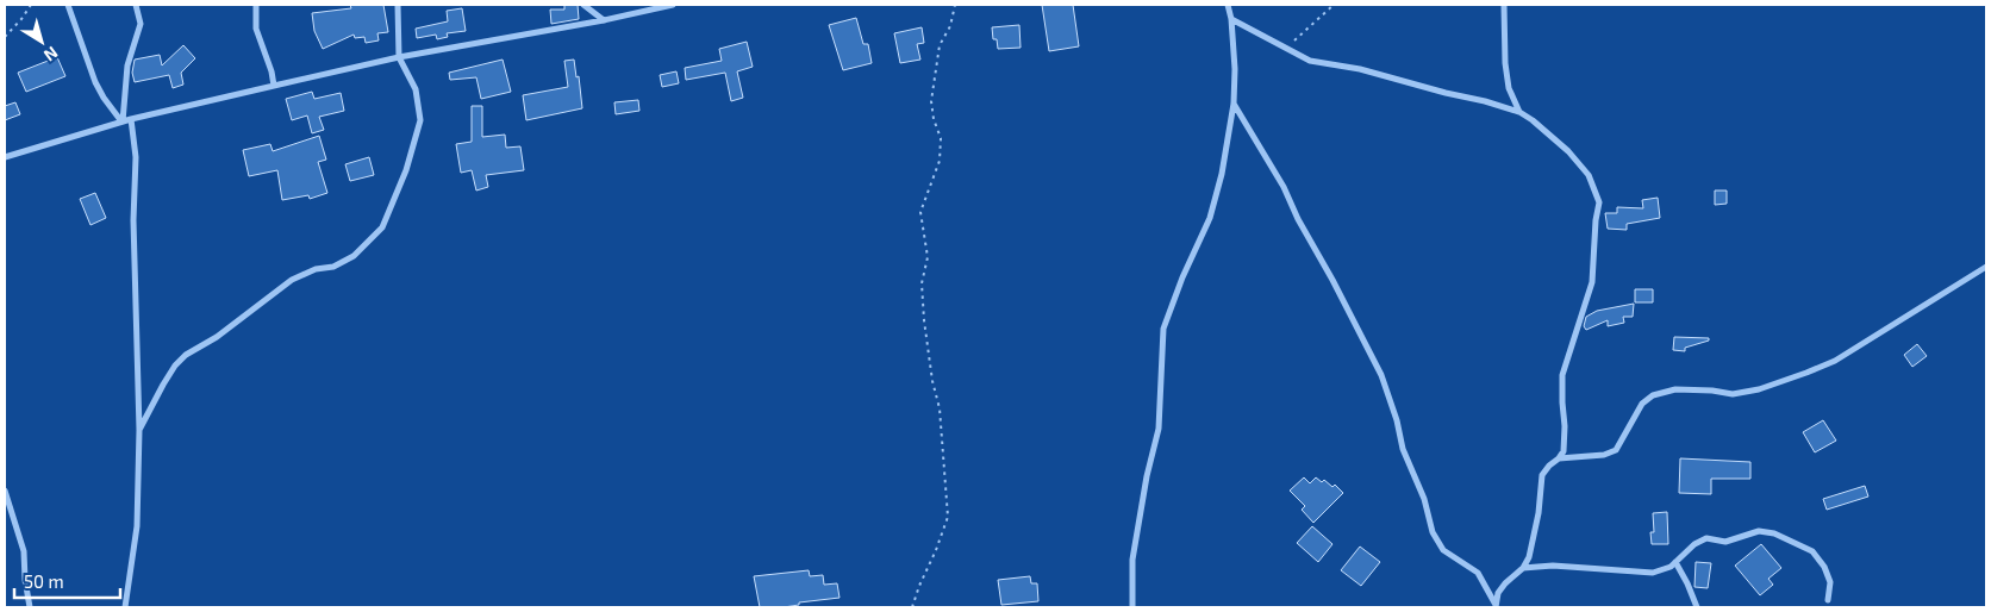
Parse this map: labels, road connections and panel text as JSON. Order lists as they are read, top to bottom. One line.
{"scale_bar":"50 m","north":"bottom right"}
